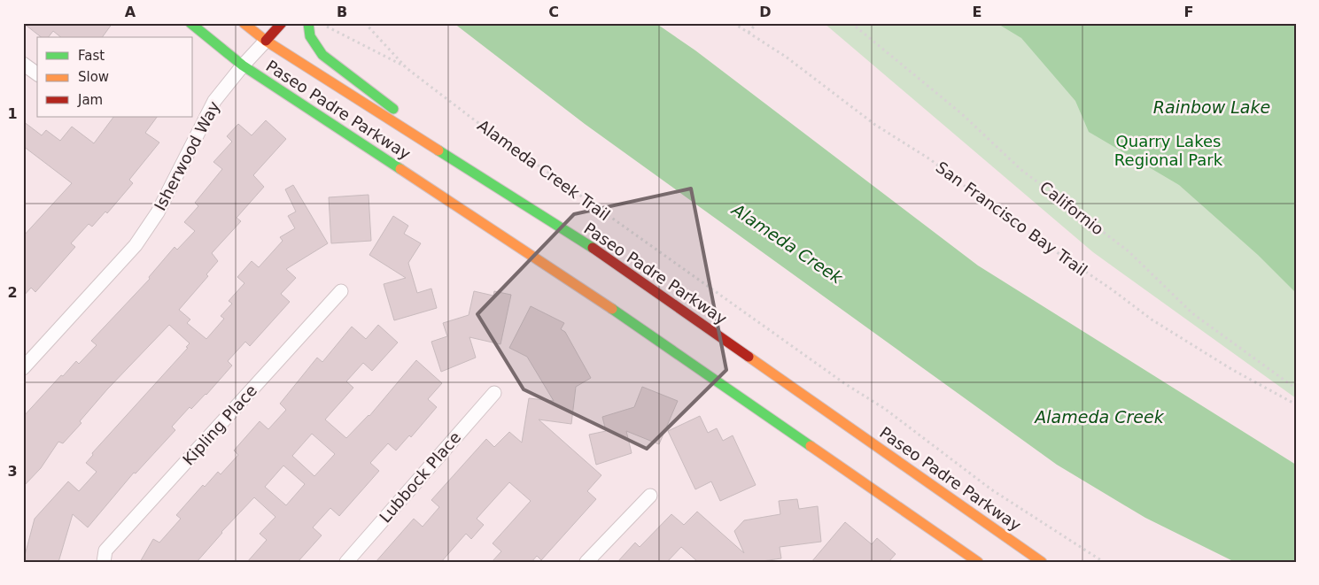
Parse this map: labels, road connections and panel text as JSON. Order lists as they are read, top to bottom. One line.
{"streets":{"main road":["Paseo Padre Parkway","Isherwood Way"],"street":["Kipling Place","Lubbock Place"],"path":["Alameda Creek Trail","Californio","San Francisco Bay Trail"]},"crossings":[["Paseo Padre Parkway","Isherwood Way"]],"water":["Rainbow Lake","Alameda Creek"],"parks":["Quarry Lakes Regional Park"],"legend":["Fast","Slow","Jam"],"grid":{"columns":["A","B","C","D","E","F"],"rows":["1","2","3"]}}
